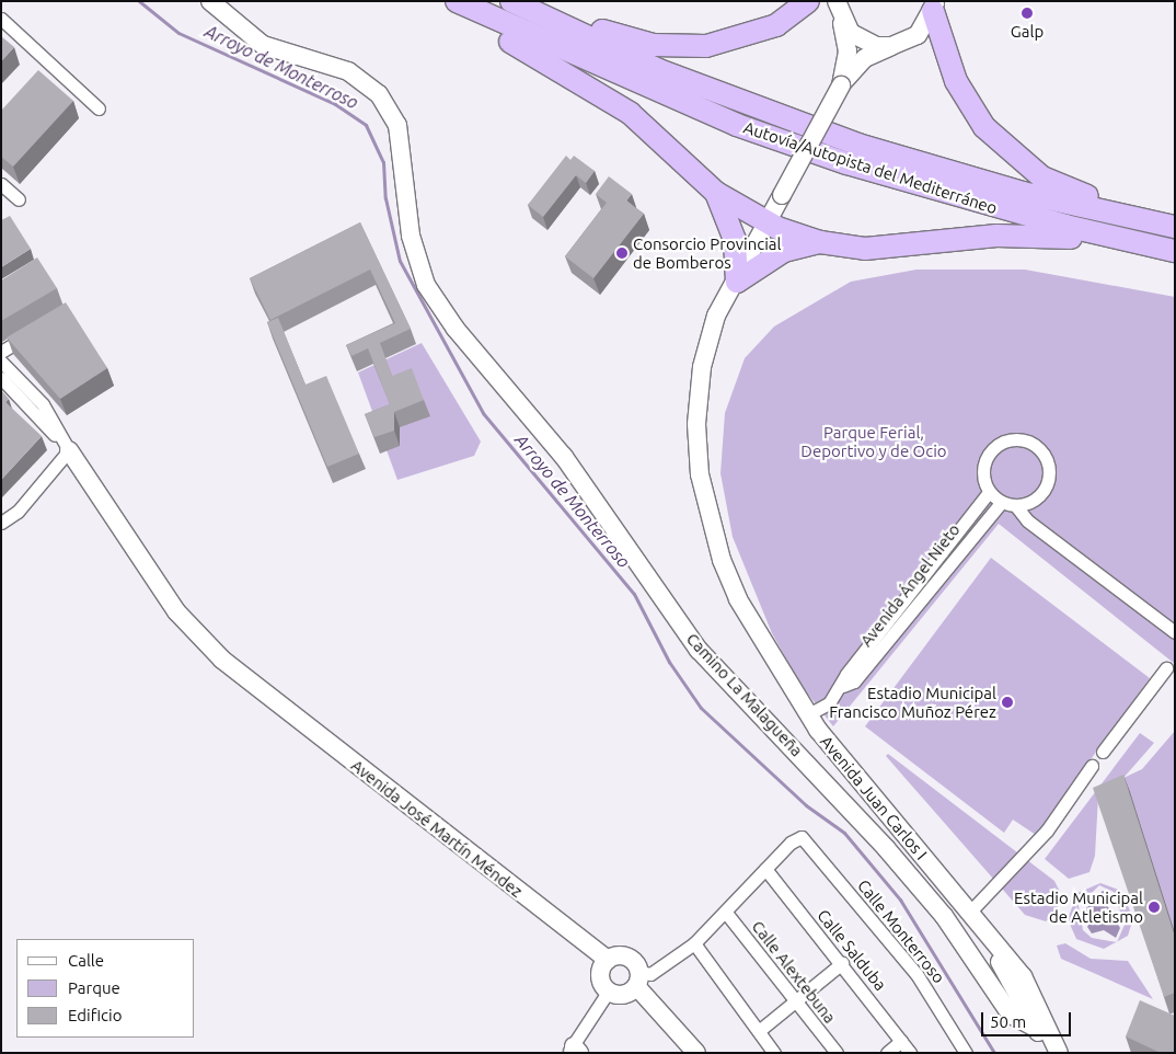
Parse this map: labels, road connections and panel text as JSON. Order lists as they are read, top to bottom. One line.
{"streets":{"highway":["Autovía/Autopista del Mediterráneo"],"street":["Avenida Ángel Nieto","Camino La Malagueña","Avenida Juan Carlos I","Avenida José Martín Méndez","Calle Monterroso","Calle Salduba","Calle Alextebuna"]},"crossings":[["Avenida Ángel Nieto","Avenida Juan Carlos I"],["Camino La Malagueña","Avenida Juan Carlos I"],["Calle Monterroso","Calle Salduba"]],"water":["Arroyo de Monterroso"],"parks":["Parque Ferial, Deportivo y de Ocio"],"places":["Galp","Consorcio Provincial de Bomberos","Estadio Municipal Francisco Muñoz Pérez","Estadio Municipal de Atletismo"],"legend":["Calle","Parque","Edificio"],"scale_bar":"50 m"}
